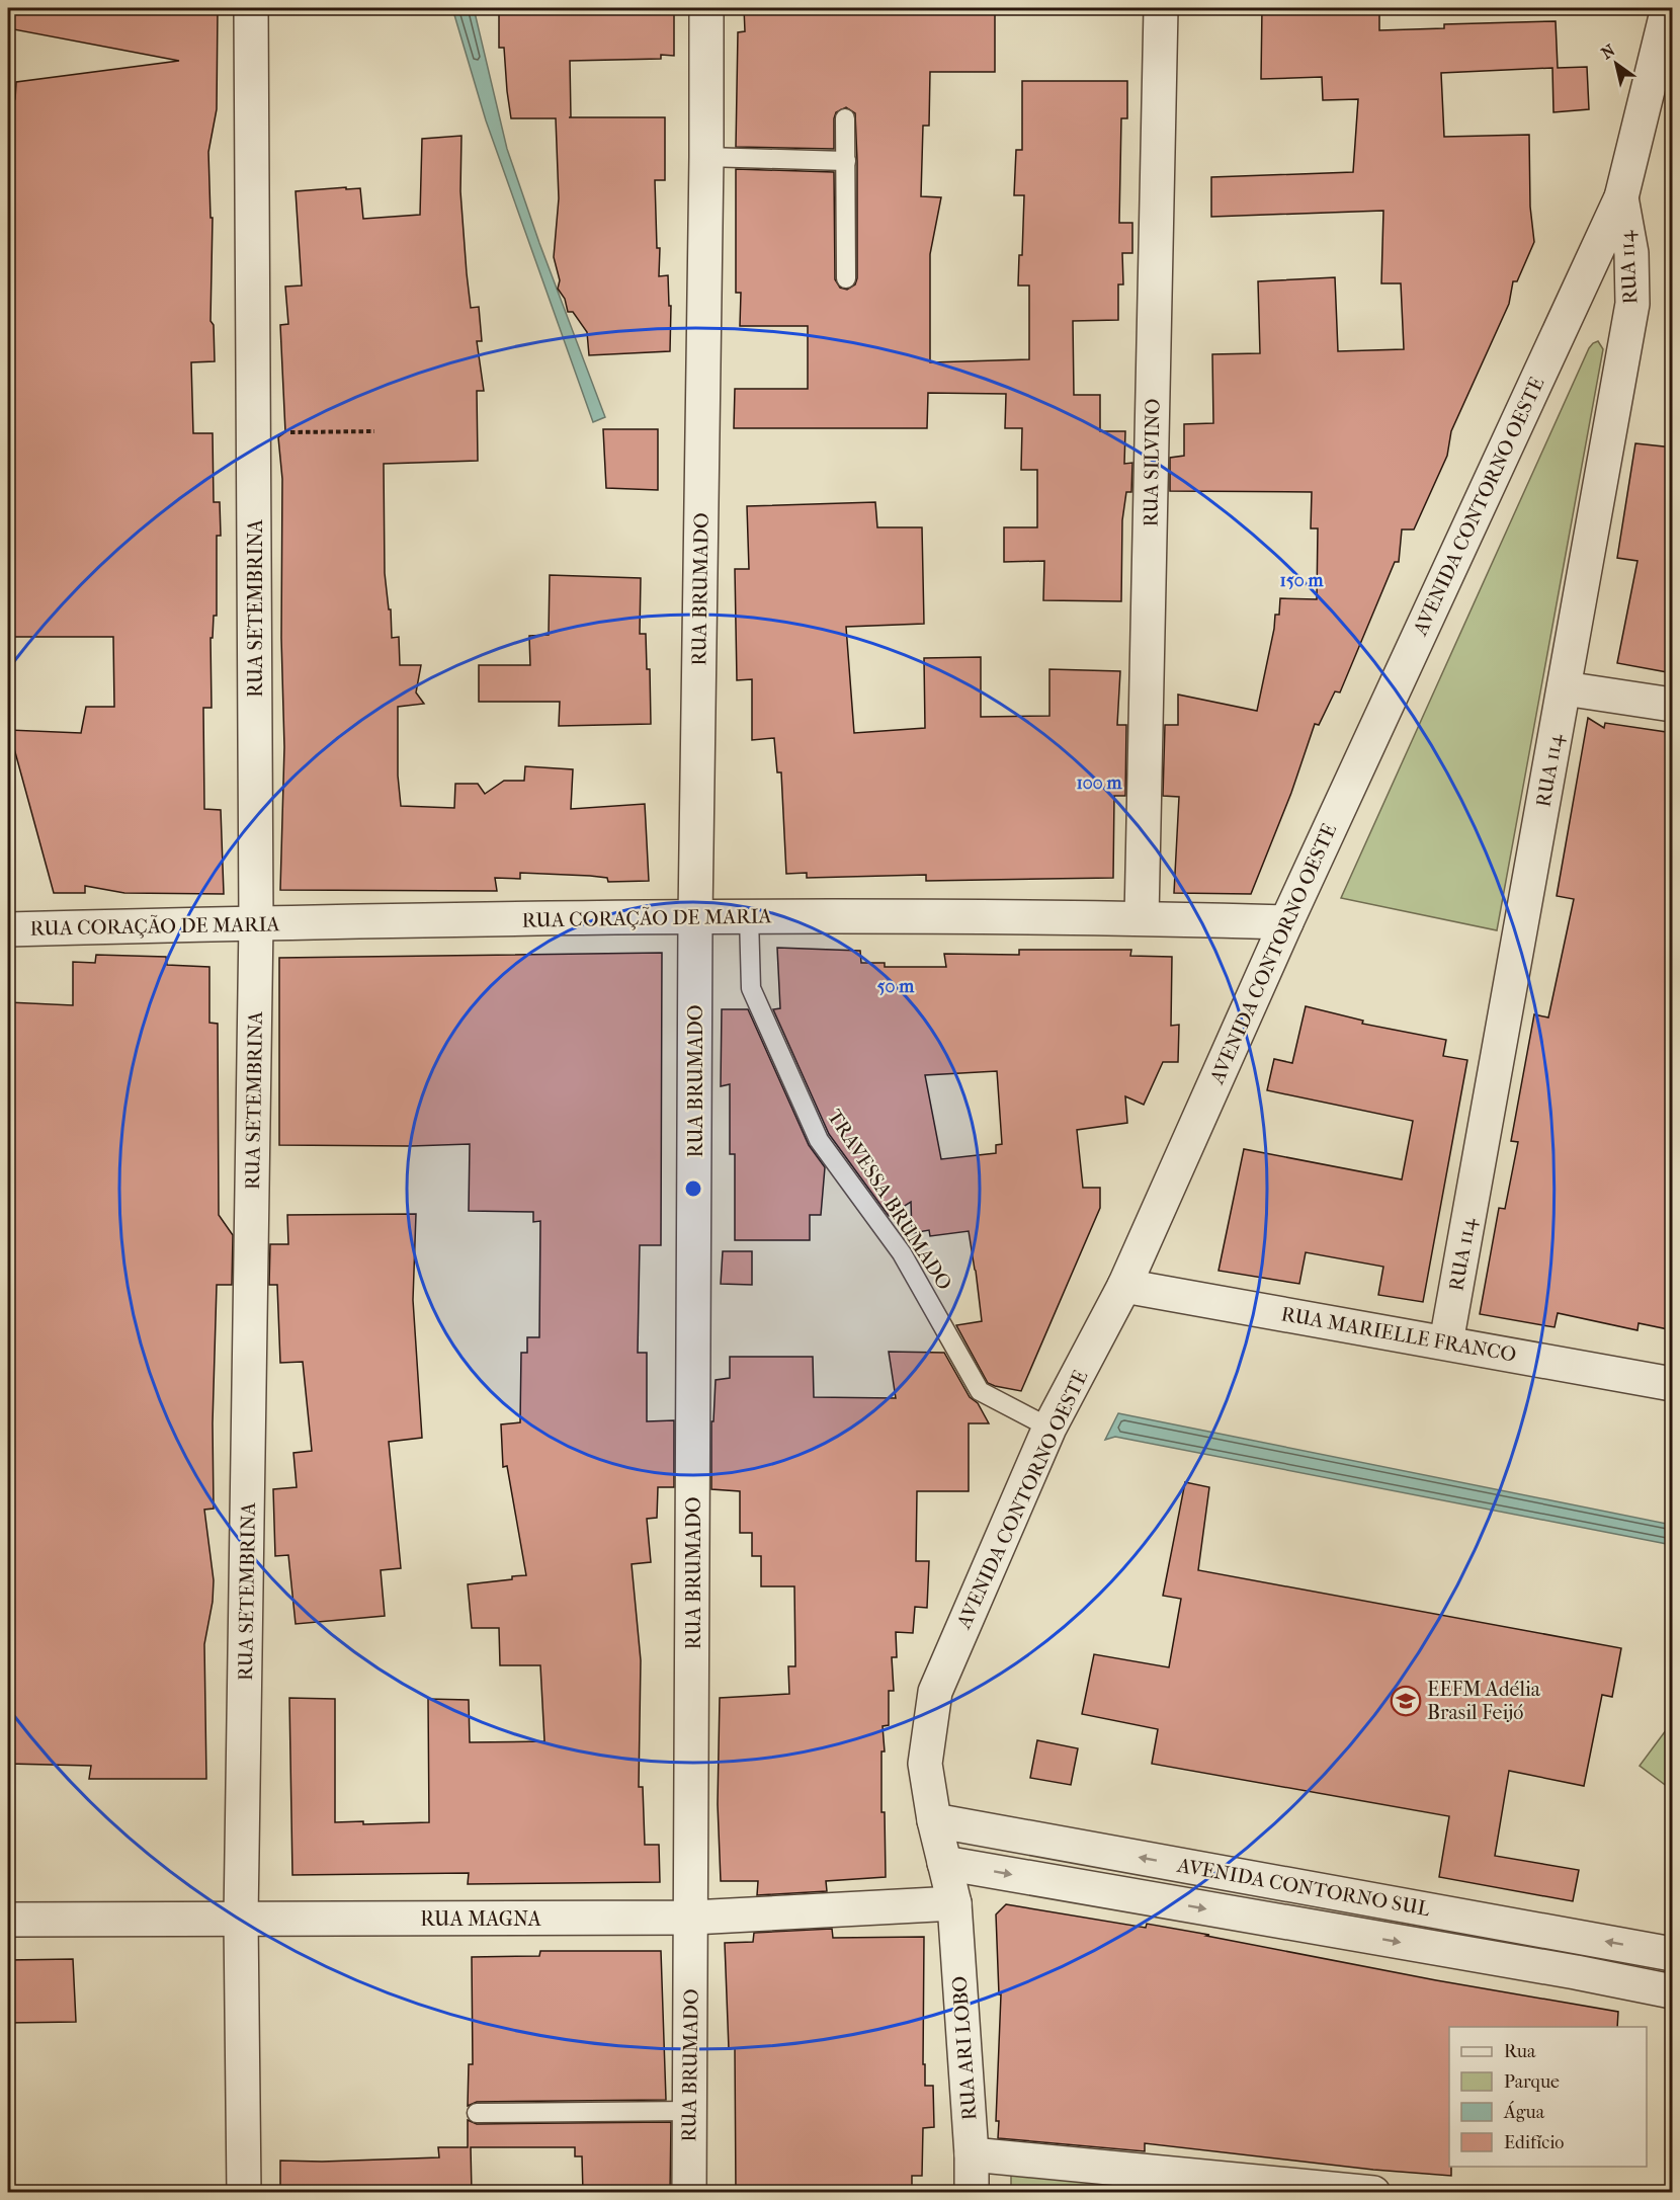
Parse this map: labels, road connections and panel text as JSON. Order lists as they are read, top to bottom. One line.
{"streets":{"street":["RUA 114","RUA SILVINO","AVENIDA CONTORNO OESTE","RUA BRUMADO","RUA SETEMBRINA","RUA CORAÇÃO DE MARIA","RUA MARIELLE FRANCO","AVENIDA CONTORNO SUL","RUA MAGNA","RUA ARI LOBO"],"lane":["TRAVESSA BRUMADO"]},"crossings":[["RUA 114","AVENIDA CONTORNO OESTE"],["RUA 114","RUA MARIELLE FRANCO"],["RUA SILVINO","RUA CORAÇÃO DE MARIA"],["AVENIDA CONTORNO OESTE","RUA CORAÇÃO DE MARIA"],["AVENIDA CONTORNO OESTE","TRAVESSA BRUMADO"],["AVENIDA CONTORNO OESTE","RUA MARIELLE FRANCO"],["AVENIDA CONTORNO OESTE","AVENIDA CONTORNO SUL"],["AVENIDA CONTORNO OESTE","RUA MAGNA"],["AVENIDA CONTORNO OESTE","RUA ARI LOBO"],["RUA BRUMADO","RUA CORAÇÃO DE MARIA"],["RUA BRUMADO","RUA MAGNA"],["RUA SETEMBRINA","RUA CORAÇÃO DE MARIA"],["RUA SETEMBRINA","RUA MAGNA"],["RUA CORAÇÃO DE MARIA","TRAVESSA BRUMADO"],["RUA MAGNA","RUA ARI LOBO"]],"places":{"school or university":["EEFM Adélia Brasil Feijó"]},"legend":["Rua","Parque","Água","Edifício"],"north":"top left","rings":["150 m","100 m","50 m"]}
